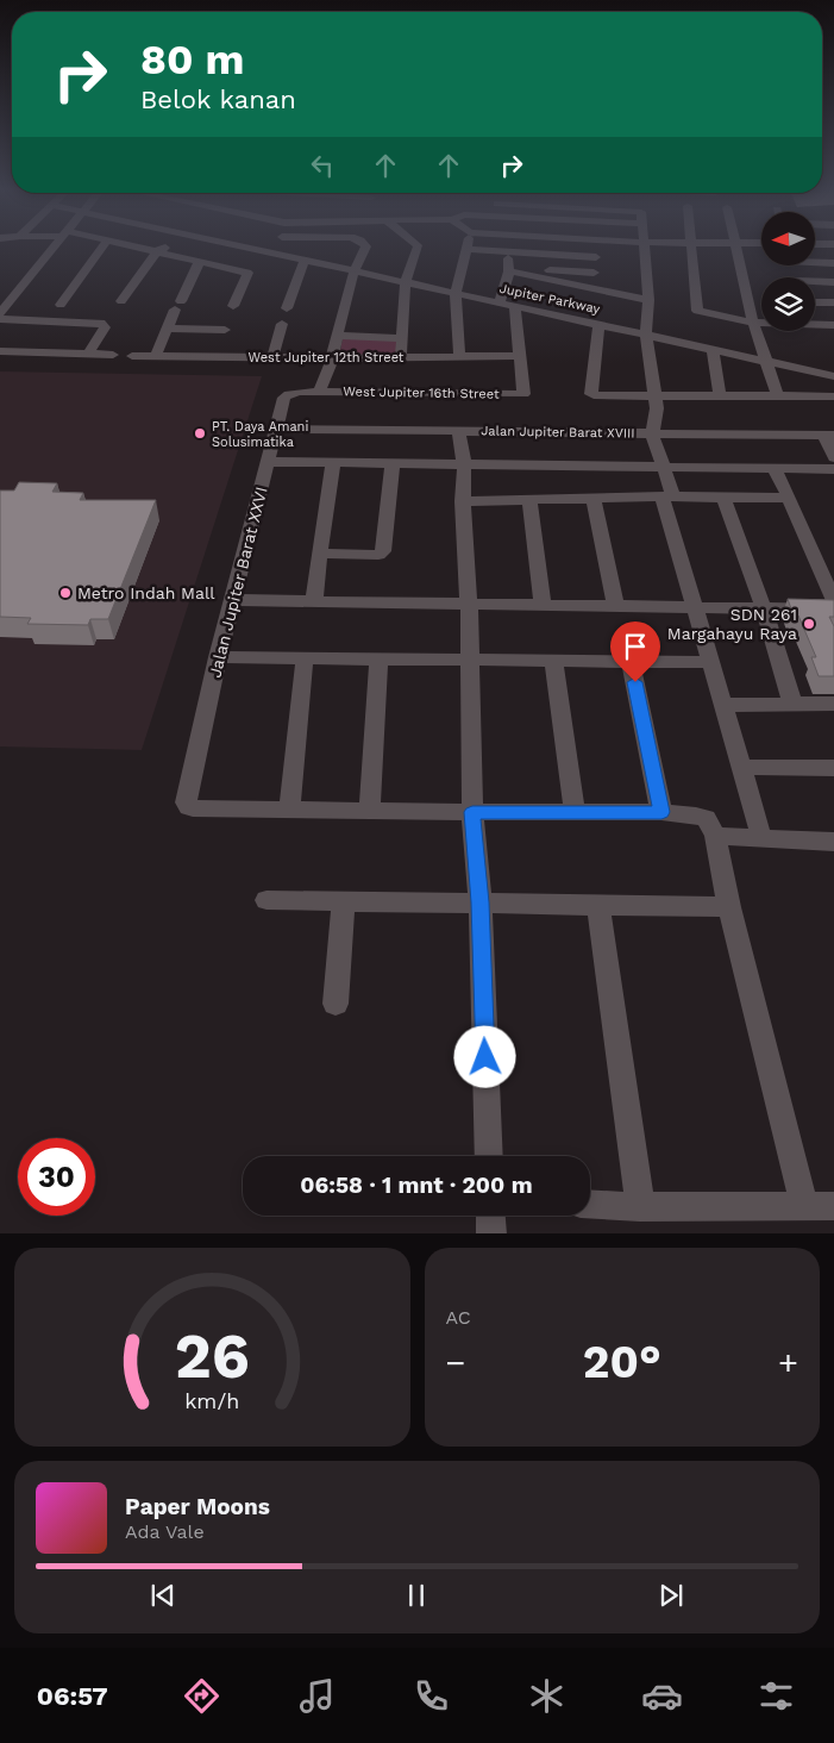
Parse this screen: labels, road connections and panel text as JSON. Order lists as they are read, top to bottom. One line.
{"streets":{"street":["Jupiter Parkway","West Jupiter 12th Street","West Jupiter 16th Street","Jalan Jupiter Barat XVIII","Jalan Jupiter Barat XXVI"]},"crossings":[["West Jupiter 12th Street","West Jupiter 16th Street"],["West Jupiter 16th Street","Jalan Jupiter Barat XXVI"],["Jalan Jupiter Barat XVIII","Jalan Jupiter Barat XXVI"]],"places":["PT. Daya Amani Solusimatika","Metro Indah Mall","SDN 261 Margahayu Raya"],"north":"left","page":{"turn":["80 m","Belok kanan"],"limit":"30","trip":"06:58 · 1 mnt · 200 m","tile":"AC","heat":["−","20°","+"],"song":["Paper Moons","Ada Vale"],"tabs":"06:57","gauge":["26","km/h"]}}
